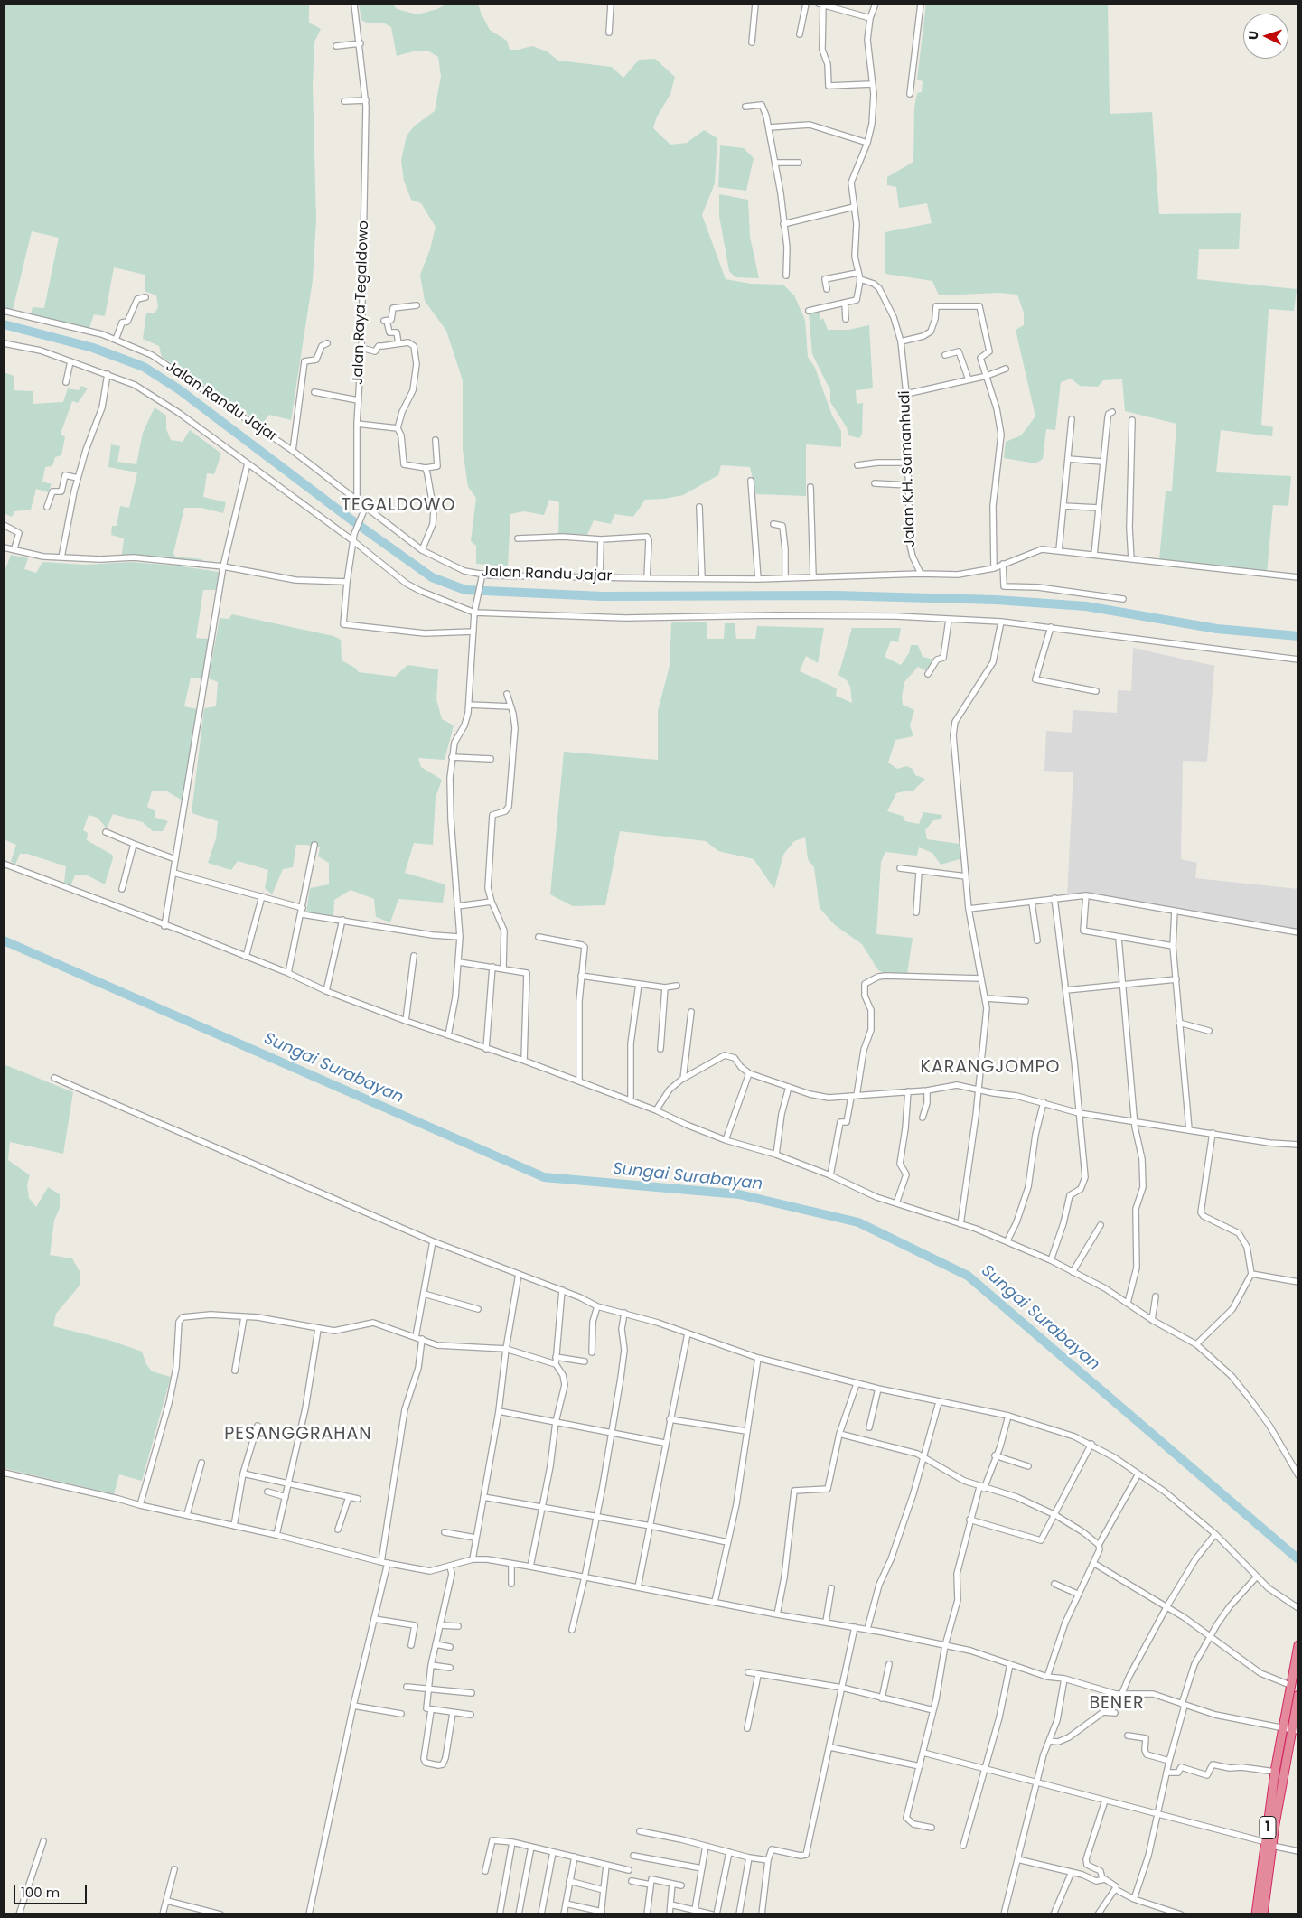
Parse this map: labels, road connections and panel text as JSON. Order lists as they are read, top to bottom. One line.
{"streets":{"highway":["1"],"street":["Jalan Raya Tegaldowo","Jalan Randu Jajar","Jalan K.H. Samanhudi"]},"crossings":[["Jalan Raya Tegaldowo","Jalan Randu Jajar"],["Jalan Randu Jajar","Jalan K.H. Samanhudi"]],"districts":["TEGALDOWO","KARANGJOMPO","PESANGGRAHAN","BENER"],"water":["Sungai Surabayan"],"scale_bar":"100 m","north":"left"}
